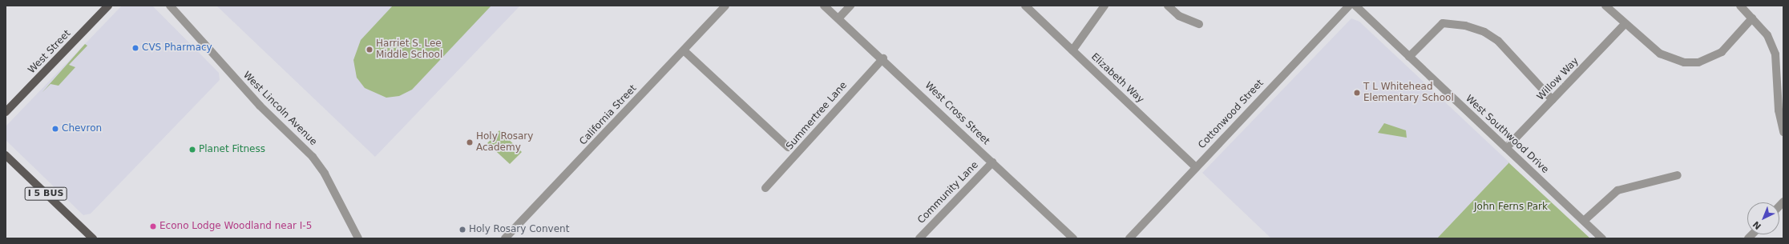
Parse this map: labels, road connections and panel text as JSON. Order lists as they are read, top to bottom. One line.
{"streets":{"main road":["West Street","I 5 BUS"],"street":["Elizabeth Way","Willow Way","West Lincoln Avenue","West Cross Street","Cottonwood Street","California Street","Summertree Lane","West Southwood Drive","Community Lane"]},"crossings":[["Elizabeth Way","Cottonwood Street"],["Willow Way","West Southwood Drive"],["West Cross Street","Summertree Lane"],["West Cross Street","Community Lane"]],"parks":["John Ferns Park"],"places":["CVS Pharmacy","Harriet S. Lee Middle School","T L Whitehead Elementary School","Chevron","Holy Rosary Academy","Planet Fitness","Econo Lodge Woodland near I-5","Holy Rosary Convent"],"north":"bottom left"}
